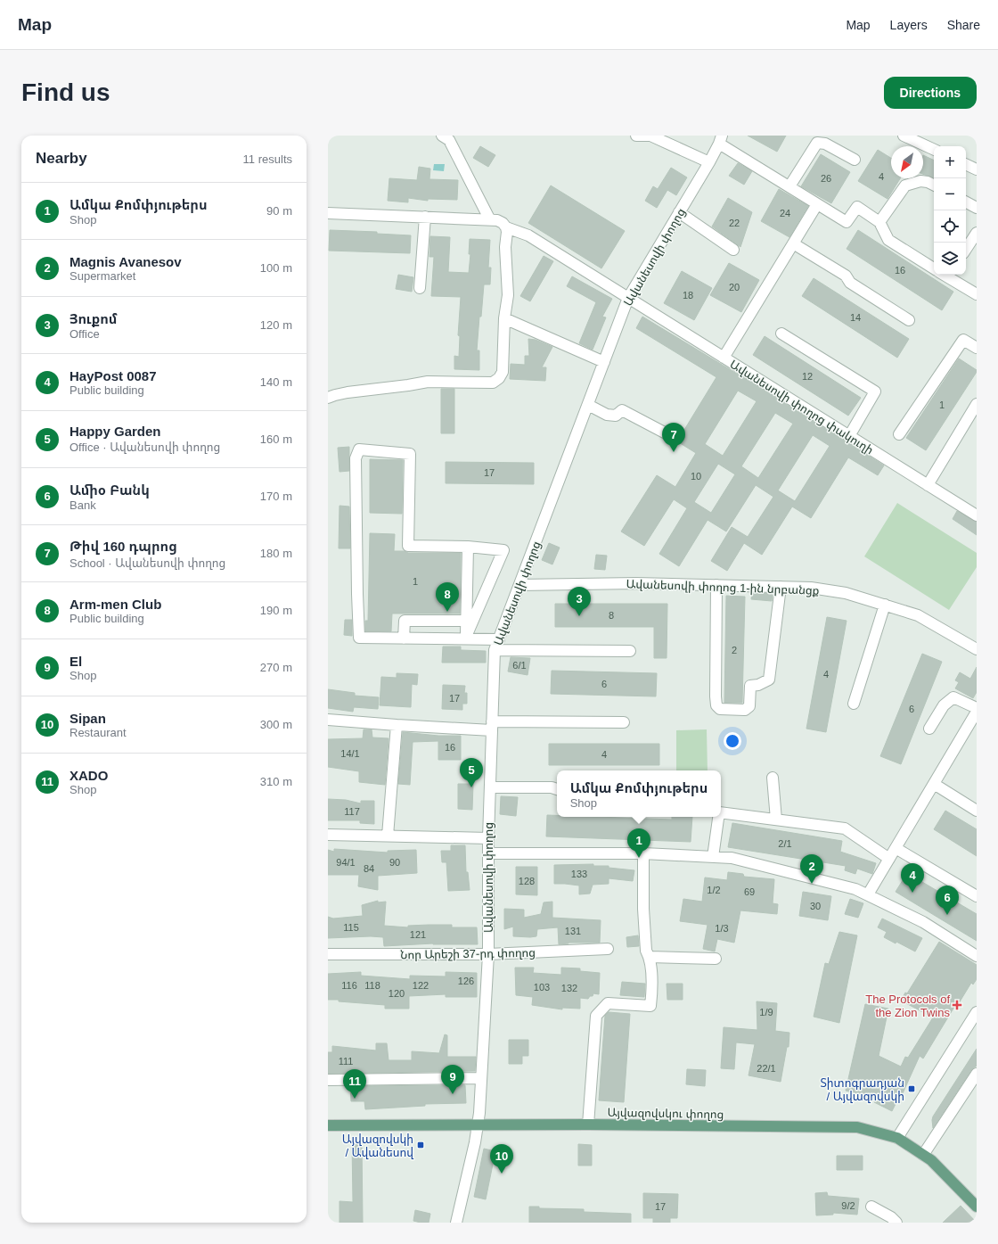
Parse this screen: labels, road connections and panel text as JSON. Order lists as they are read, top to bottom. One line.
{"streets":{"main road":["Այվազովսկու փողոց"],"street":["Ավանեսովի փողոց","Ավանեսովի փողոց փակուղի","Ավանեսովի փողոց 1-ին նրբանցք","Նոր Արեշի 37-րդ փողոց"]},"crossings":[["Ավանեսովի փողոց","Ավանեսովի փողոց փակուղի"],["Ավանեսովի փողոց","Ավանեսովի փողոց 1-ին նրբանցք"],["Ավանեսովի փողոց","Նոր Արեշի 37-րդ փողոց"],["Ավանեսովի փողոց","Այվազովսկու փողոց"]],"places":{"health":["The Protocols of the Zion Twins"],"transit":["Տիտոգրադյան / Այվազովսկի","Այվազովսկի / Ավանեսով"]},"house_numbers":["4","26","24","22","16","20","18","14","12","1","17","10","1","8","2","6/1","4","6","17","6","16","14/1","4","117","2/1","94/1","90","84","133","128","1/2","69","30","115","1/3","131","121","126","116","118","122","103","132","120","1/9","111","22/1","9/2","17"],"north":"bottom left","page":{"header":"Map","nav":["Map","Layers","Share"],"buttons":"Directions","title":"Find us","heading":["Nearby","11 results"],"map_buttons":["+","−"],"list":[{"mark":"1","name":"Ամկա Քոմփյութերս","note":"Shop","value":"90 m"},{"mark":"2","name":"Magnis Avanesov","note":"Supermarket","value":"100 m"},{"mark":"3","name":"Յուքոմ","note":"Office","value":"120 m"},{"mark":"4","name":"HayPost 0087","note":"Public building","value":"140 m"},{"mark":"5","name":"Happy Garden","note":"Office · Ավանեսովի փողոց","value":"160 m"},{"mark":"6","name":"Ամիօ Բանկ","note":"Bank","value":"170 m"},{"mark":"7","name":"Թիվ 160 դպրոց","note":"School · Ավանեսովի փողոց","value":"180 m"},{"mark":"8","name":"Arm-men Club","note":"Public building","value":"190 m"},{"mark":"9","name":"El","note":"Shop","value":"270 m"},{"mark":"10","name":"Sipan","note":"Restaurant","value":"300 m"},{"mark":"11","name":"XADO","note":"Shop","value":"310 m"}],"pins":["7","8","3","5","1","2","4","6","9","11","10"],"popup":["Ամկա Քոմփյութերս","Shop"]}}
